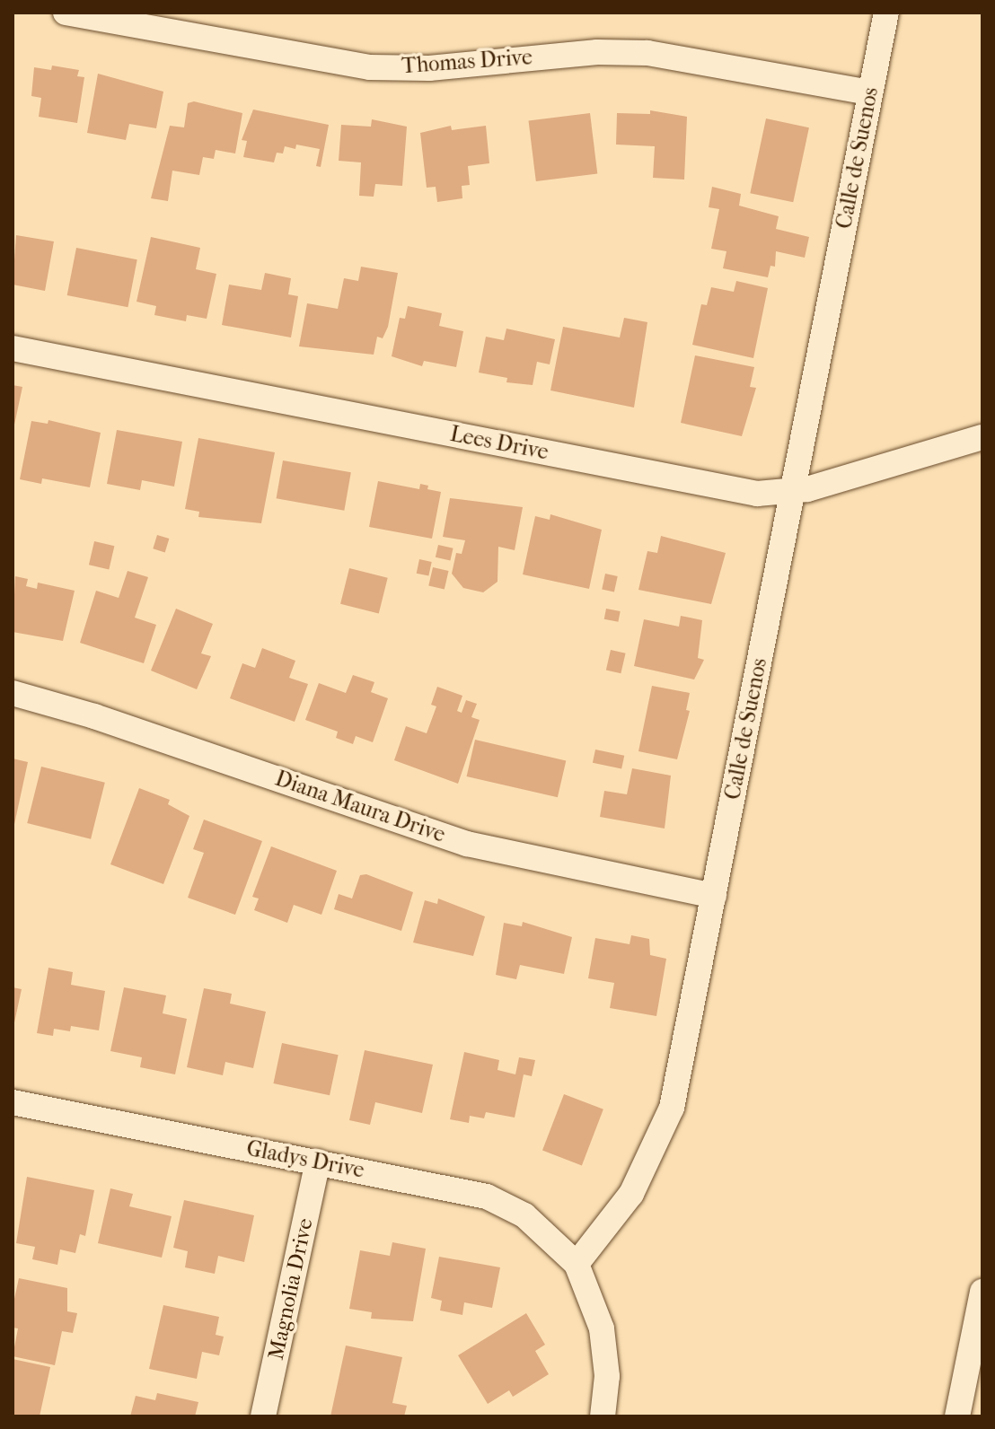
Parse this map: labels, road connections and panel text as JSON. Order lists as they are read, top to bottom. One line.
{"streets":{"street":["Thomas Drive","Calle de Suenos","Lees Drive","Diana Maura Drive","Gladys Drive","Magnolia Drive"]},"crossings":[["Thomas Drive","Calle de Suenos"],["Calle de Suenos","Lees Drive"],["Calle de Suenos","Diana Maura Drive"],["Calle de Suenos","Gladys Drive"],["Gladys Drive","Magnolia Drive"]]}
